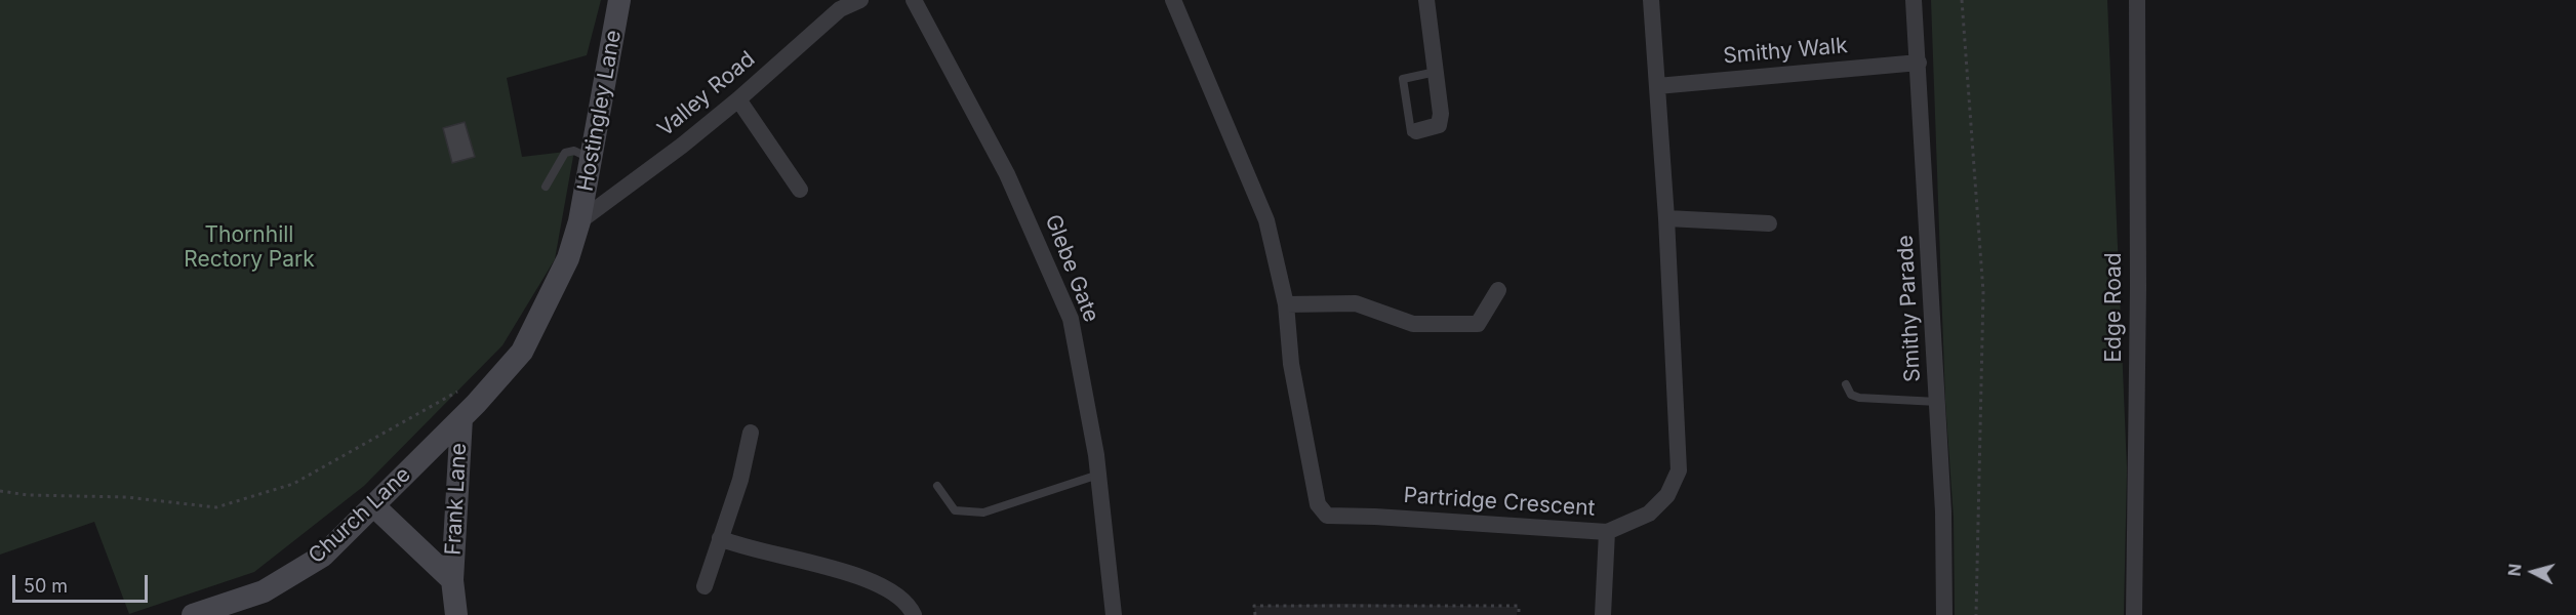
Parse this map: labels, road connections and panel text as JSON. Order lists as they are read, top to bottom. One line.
{"streets":{"main road":["Hostingley Lane","Frank Lane","Church Lane"],"street":["Smithy Walk","Valley Road","Glebe Gate","Edge Road","Smithy Parade","Partridge Crescent"]},"crossings":[["Smithy Walk","Smithy Parade"],["Smithy Walk","Partridge Crescent"],["Valley Road","Hostingley Lane"],["Hostingley Lane","Frank Lane"],["Hostingley Lane","Church Lane"],["Frank Lane","Church Lane"]],"parks":["Thornhill Rectory Park"],"scale_bar":"50 m","north":"left"}
